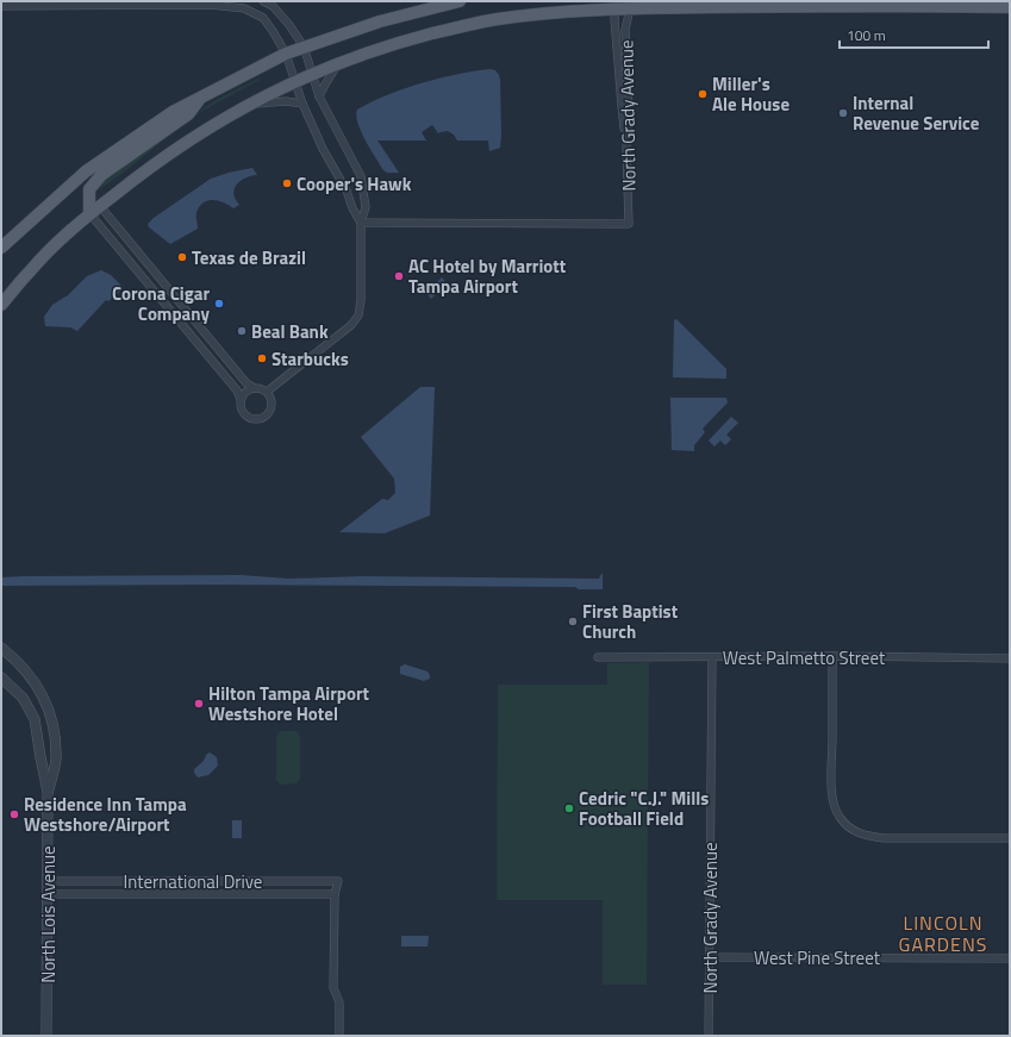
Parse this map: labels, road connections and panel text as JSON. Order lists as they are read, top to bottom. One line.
{"streets":{"street":["North Grady Avenue","West Palmetto Street","International Drive","North Lois Avenue","West Pine Street"]},"crossings":[["North Grady Avenue","West Palmetto Street"],["North Grady Avenue","West Pine Street"],["International Drive","North Lois Avenue"]],"districts":["LINCOLN GARDENS"],"places":["Miller's Ale House","Internal Revenue Service","Cooper's Hawk","Texas de Brazil","AC Hotel by Marriott Tampa Airport","Corona Cigar Company","Beal Bank","Starbucks","First Baptist Church","Hilton Tampa Airport Westshore Hotel","Cedric \"C.J.\" Mills Football Field","Residence Inn Tampa Westshore/Airport"],"scale_bar":"100 m"}
